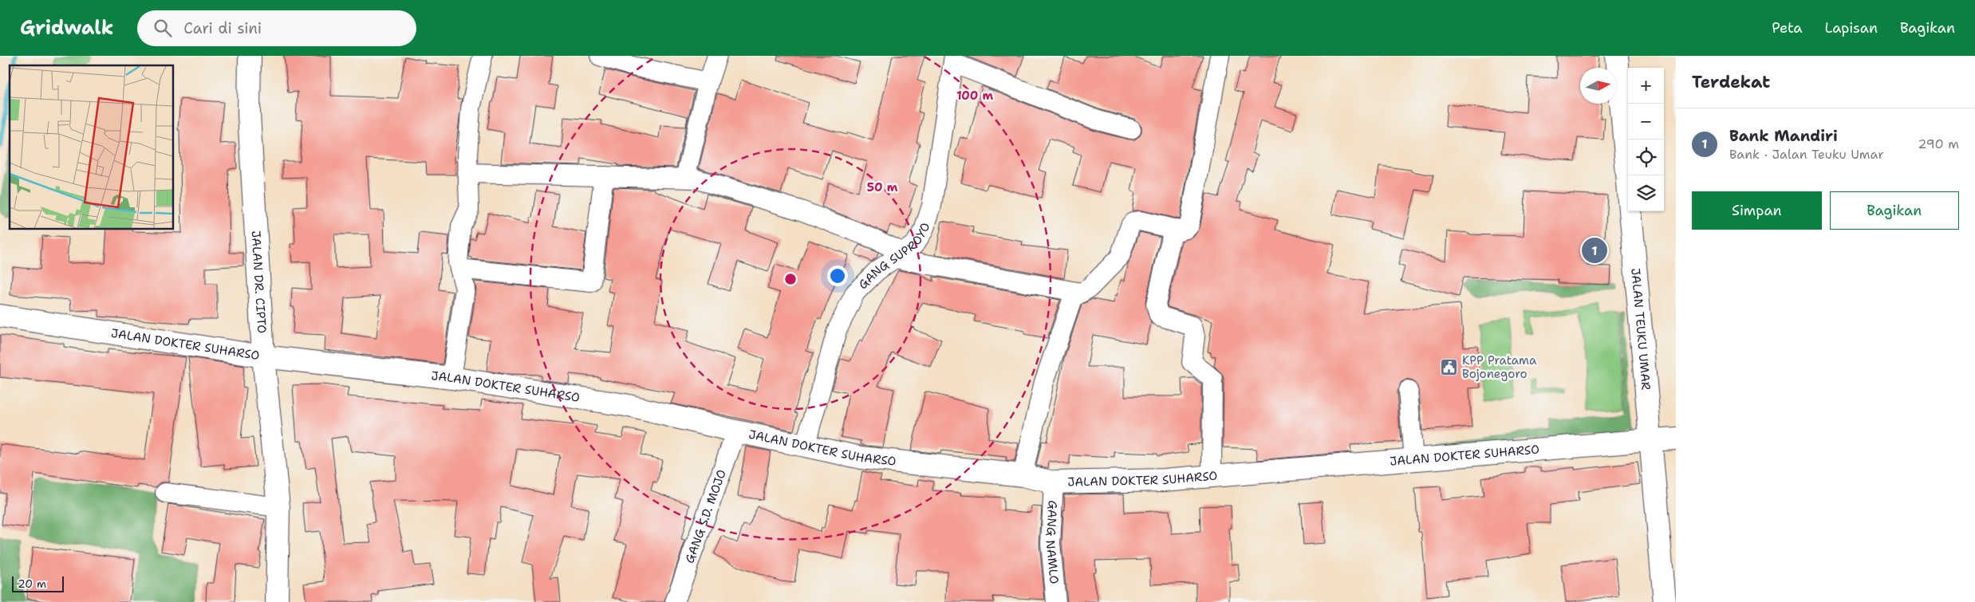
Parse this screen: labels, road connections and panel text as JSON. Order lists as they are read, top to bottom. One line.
{"streets":{"street":["GANG SUPROYO","JALAN DR. CIPTO","JALAN TEUKU UMAR","JALAN DOKTER SUHARSO","GANG S.D. MOJO","GANG NAMLO"]},"crossings":[["GANG SUPROYO","JALAN DOKTER SUHARSO"],["JALAN DR. CIPTO","JALAN DOKTER SUHARSO"],["JALAN TEUKU UMAR","JALAN DOKTER SUHARSO"],["JALAN DOKTER SUHARSO","GANG S.D. MOJO"],["JALAN DOKTER SUHARSO","GANG NAMLO"]],"places":{"public building":["KPP Pratama Bojonegoro"]},"scale_bar":"20 m","north":"right","page":{"header":"Gridwalk","search":"Cari di sini","nav":["Peta","Lapisan","Bagikan"],"heading":"Terdekat","map_buttons":["+","−"],"list":[{"mark":"1","name":"Bank Mandiri","note":"Bank · Jalan Teuku Umar","value":"290 m"}],"buttons":["Simpan","Bagikan"],"pins":"1","scale":"20 m"},"rings":["100 m","50 m"]}
